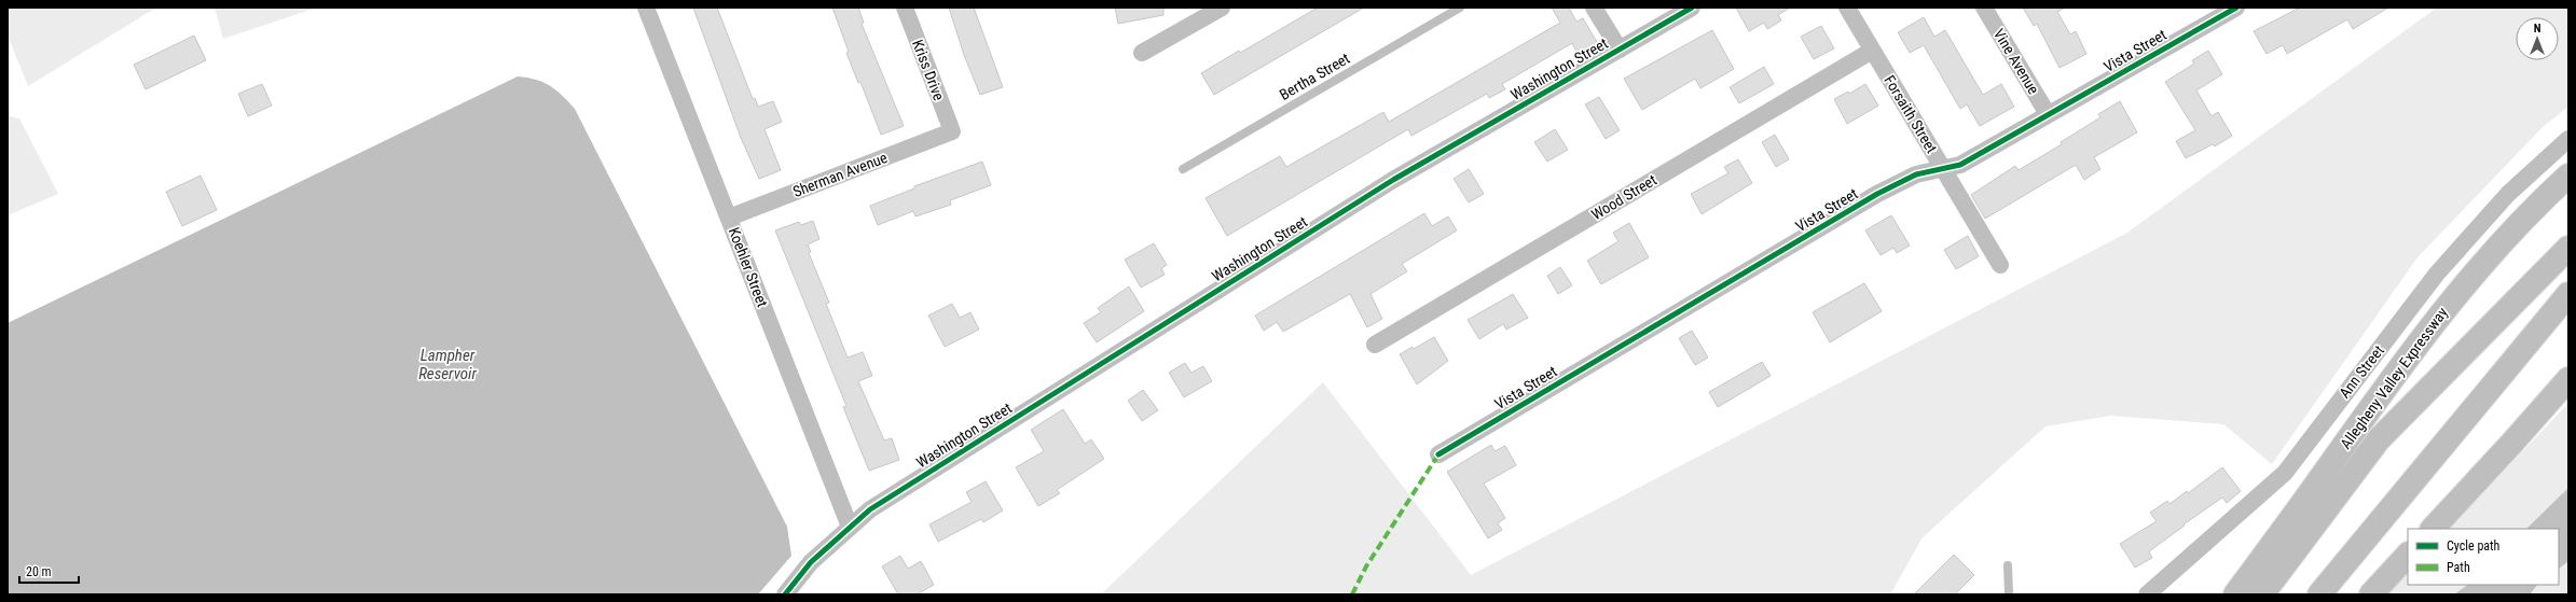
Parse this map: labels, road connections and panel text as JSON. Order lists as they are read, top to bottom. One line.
{"streets":{"highway":["Allegheny Valley Expressway"],"street":["Vista Street","Vine Avenue","Washington Street","Kriss Drive","Forsaith Street","Sherman Avenue","Wood Street","Koehler Street","Ann Street"],"lane":["Bertha Street"]},"crossings":[["Vista Street","Vine Avenue"],["Vista Street","Forsaith Street"],["Washington Street","Koehler Street"],["Kriss Drive","Sherman Avenue"],["Forsaith Street","Wood Street"],["Sherman Avenue","Koehler Street"]],"water":["Lampher Reservoir"],"legend":["Cycle path","Path"],"scale_bar":"20 m","north":"top"}
